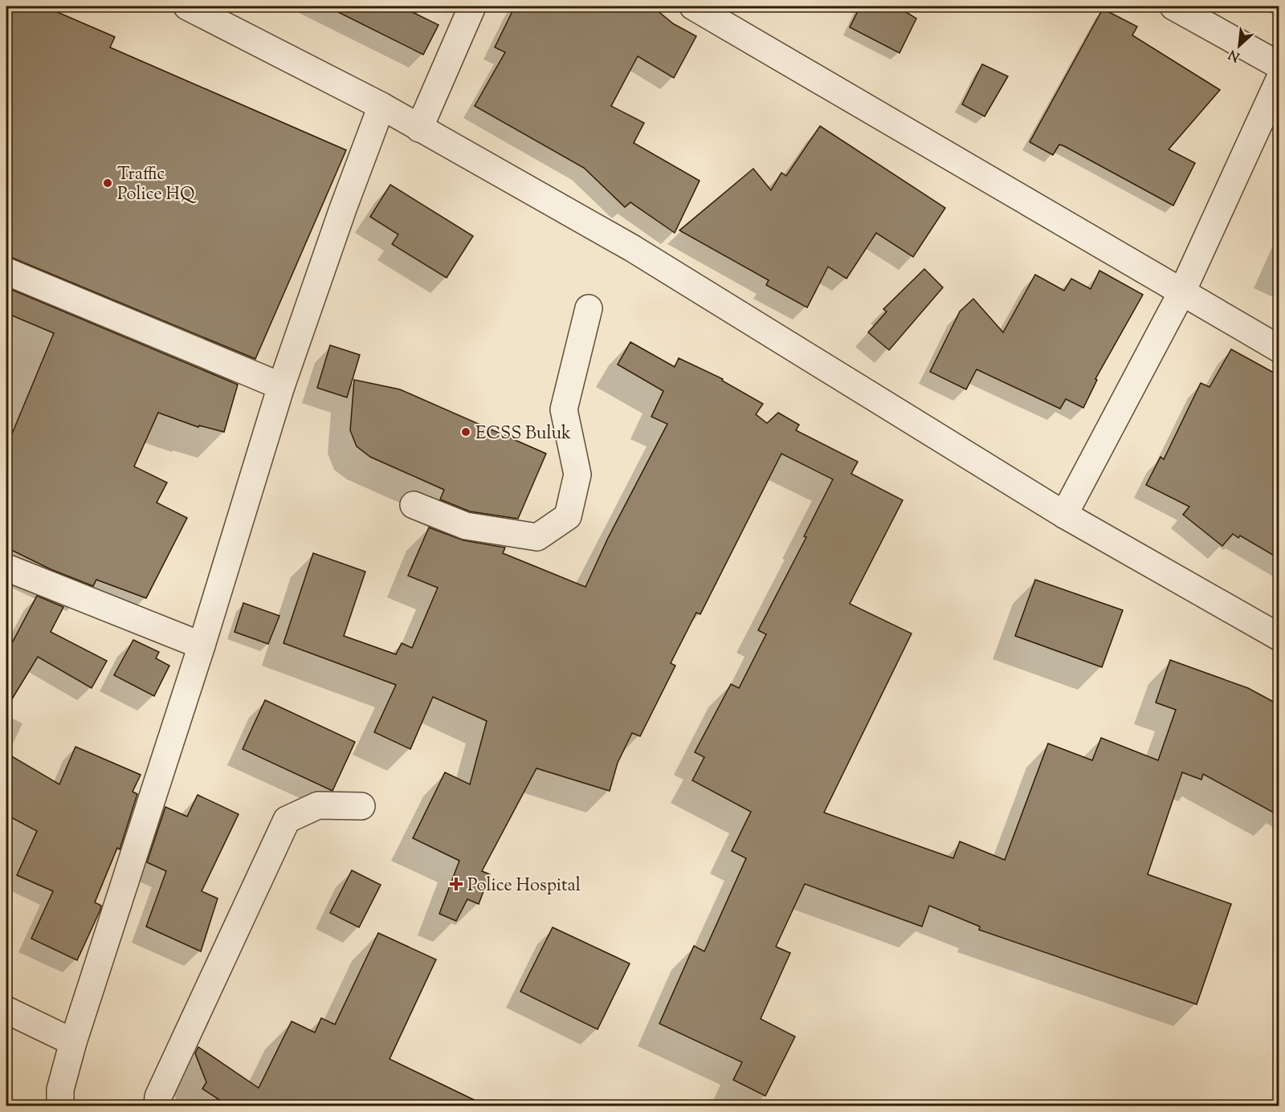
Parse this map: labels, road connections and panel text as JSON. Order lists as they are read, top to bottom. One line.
{"places":{"other":["Traffic Police HQ","ECSS Buluk"],"health":["Police Hospital"]},"north":"bottom left"}
